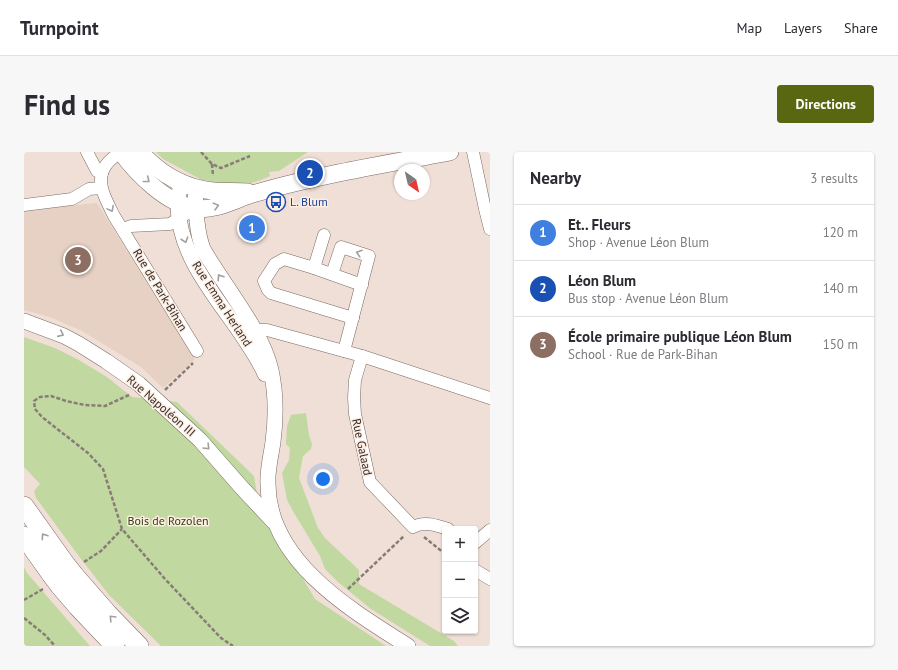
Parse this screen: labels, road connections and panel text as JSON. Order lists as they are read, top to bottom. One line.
{"streets":{"street":["Rue de Park-Bihan","Rue Emma Herland","Rue Napoléon III","Rue Galaad"]},"crossings":[["Rue Emma Herland","Rue Napoléon III"]],"one_way":["Rue Napoléon III"],"parks":["Bois de Rozolen"],"places":{"bus stop":["L. Blum"]},"north":"bottom right","page":{"header":"Turnpoint","nav":["Map","Layers","Share"],"buttons":"Directions","title":"Find us","heading":["Nearby","3 results"],"pins":["2","1","3"],"list":[{"mark":"1","name":"Et.. Fleurs","note":"Shop · Avenue Léon Blum","value":"120 m"},{"mark":"2","name":"Léon Blum","note":"Bus stop · Avenue Léon Blum","value":"140 m"},{"mark":"3","name":"École primaire publique Léon Blum","note":"School · Rue de Park-Bihan","value":"150 m"}],"map_buttons":["+","−"]}}
